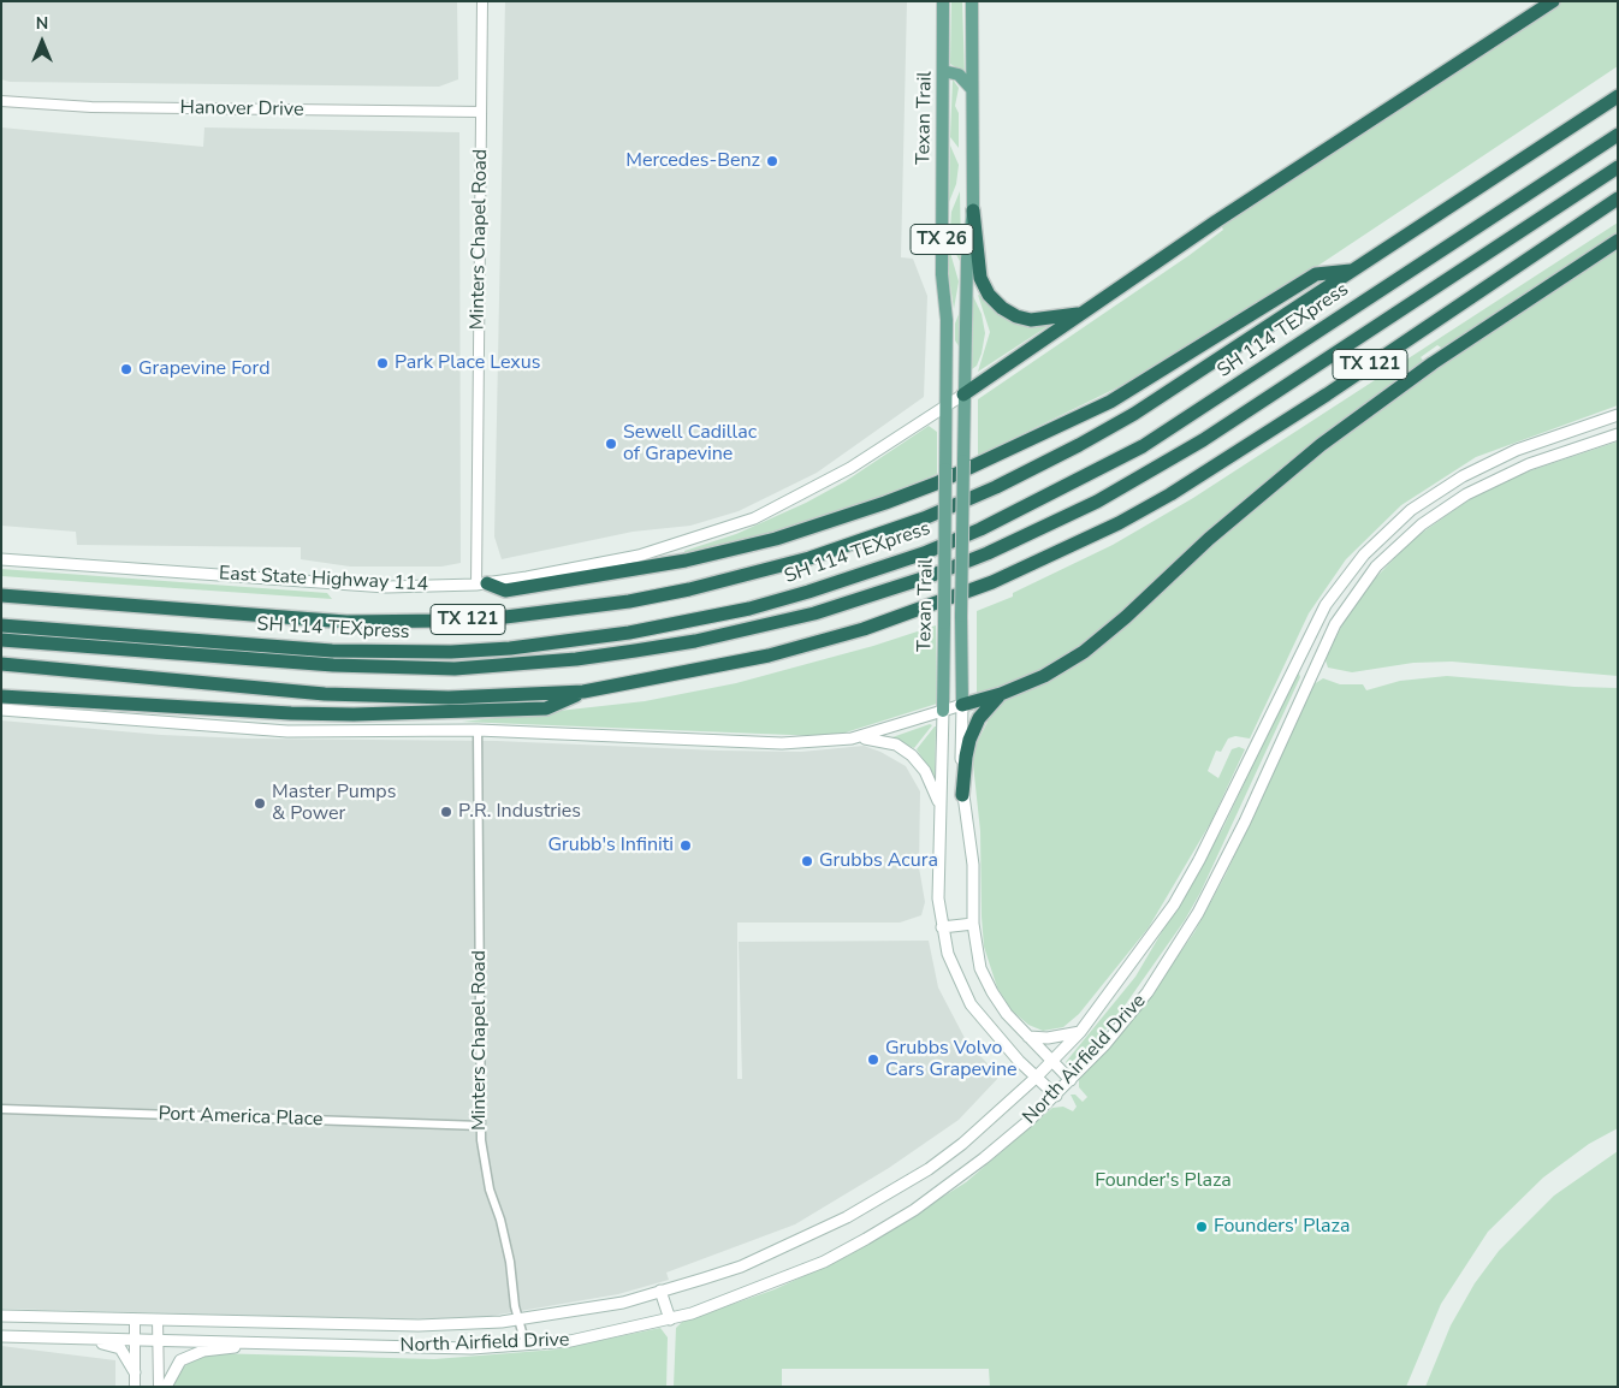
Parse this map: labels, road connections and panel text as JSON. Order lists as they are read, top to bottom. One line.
{"streets":{"highway":["SH 114 TEXpress","TX 121"],"main road":["Texan Trail","TX 26","East State Highway 114","North Airfield Drive"],"street":["Hanover Drive","Minters Chapel Road","Port America Place"]},"crossings":[["Hanover Drive","Minters Chapel Road"],["Texan Trail","East State Highway 114"],["Texan Trail","North Airfield Drive"],["Minters Chapel Road","East State Highway 114"],["Minters Chapel Road","North Airfield Drive"],["Minters Chapel Road","Port America Place"]],"parks":["Founder's Plaza"],"places":["Mercedes-Benz","Park Place Lexus","Grapevine Ford","Sewell Cadillac of Grapevine","Master Pumps & Power","P.R. Industries","Grubb's Infiniti","Grubbs Acura","Grubbs Volvo Cars Grapevine","Founders' Plaza"],"north":"top"}
